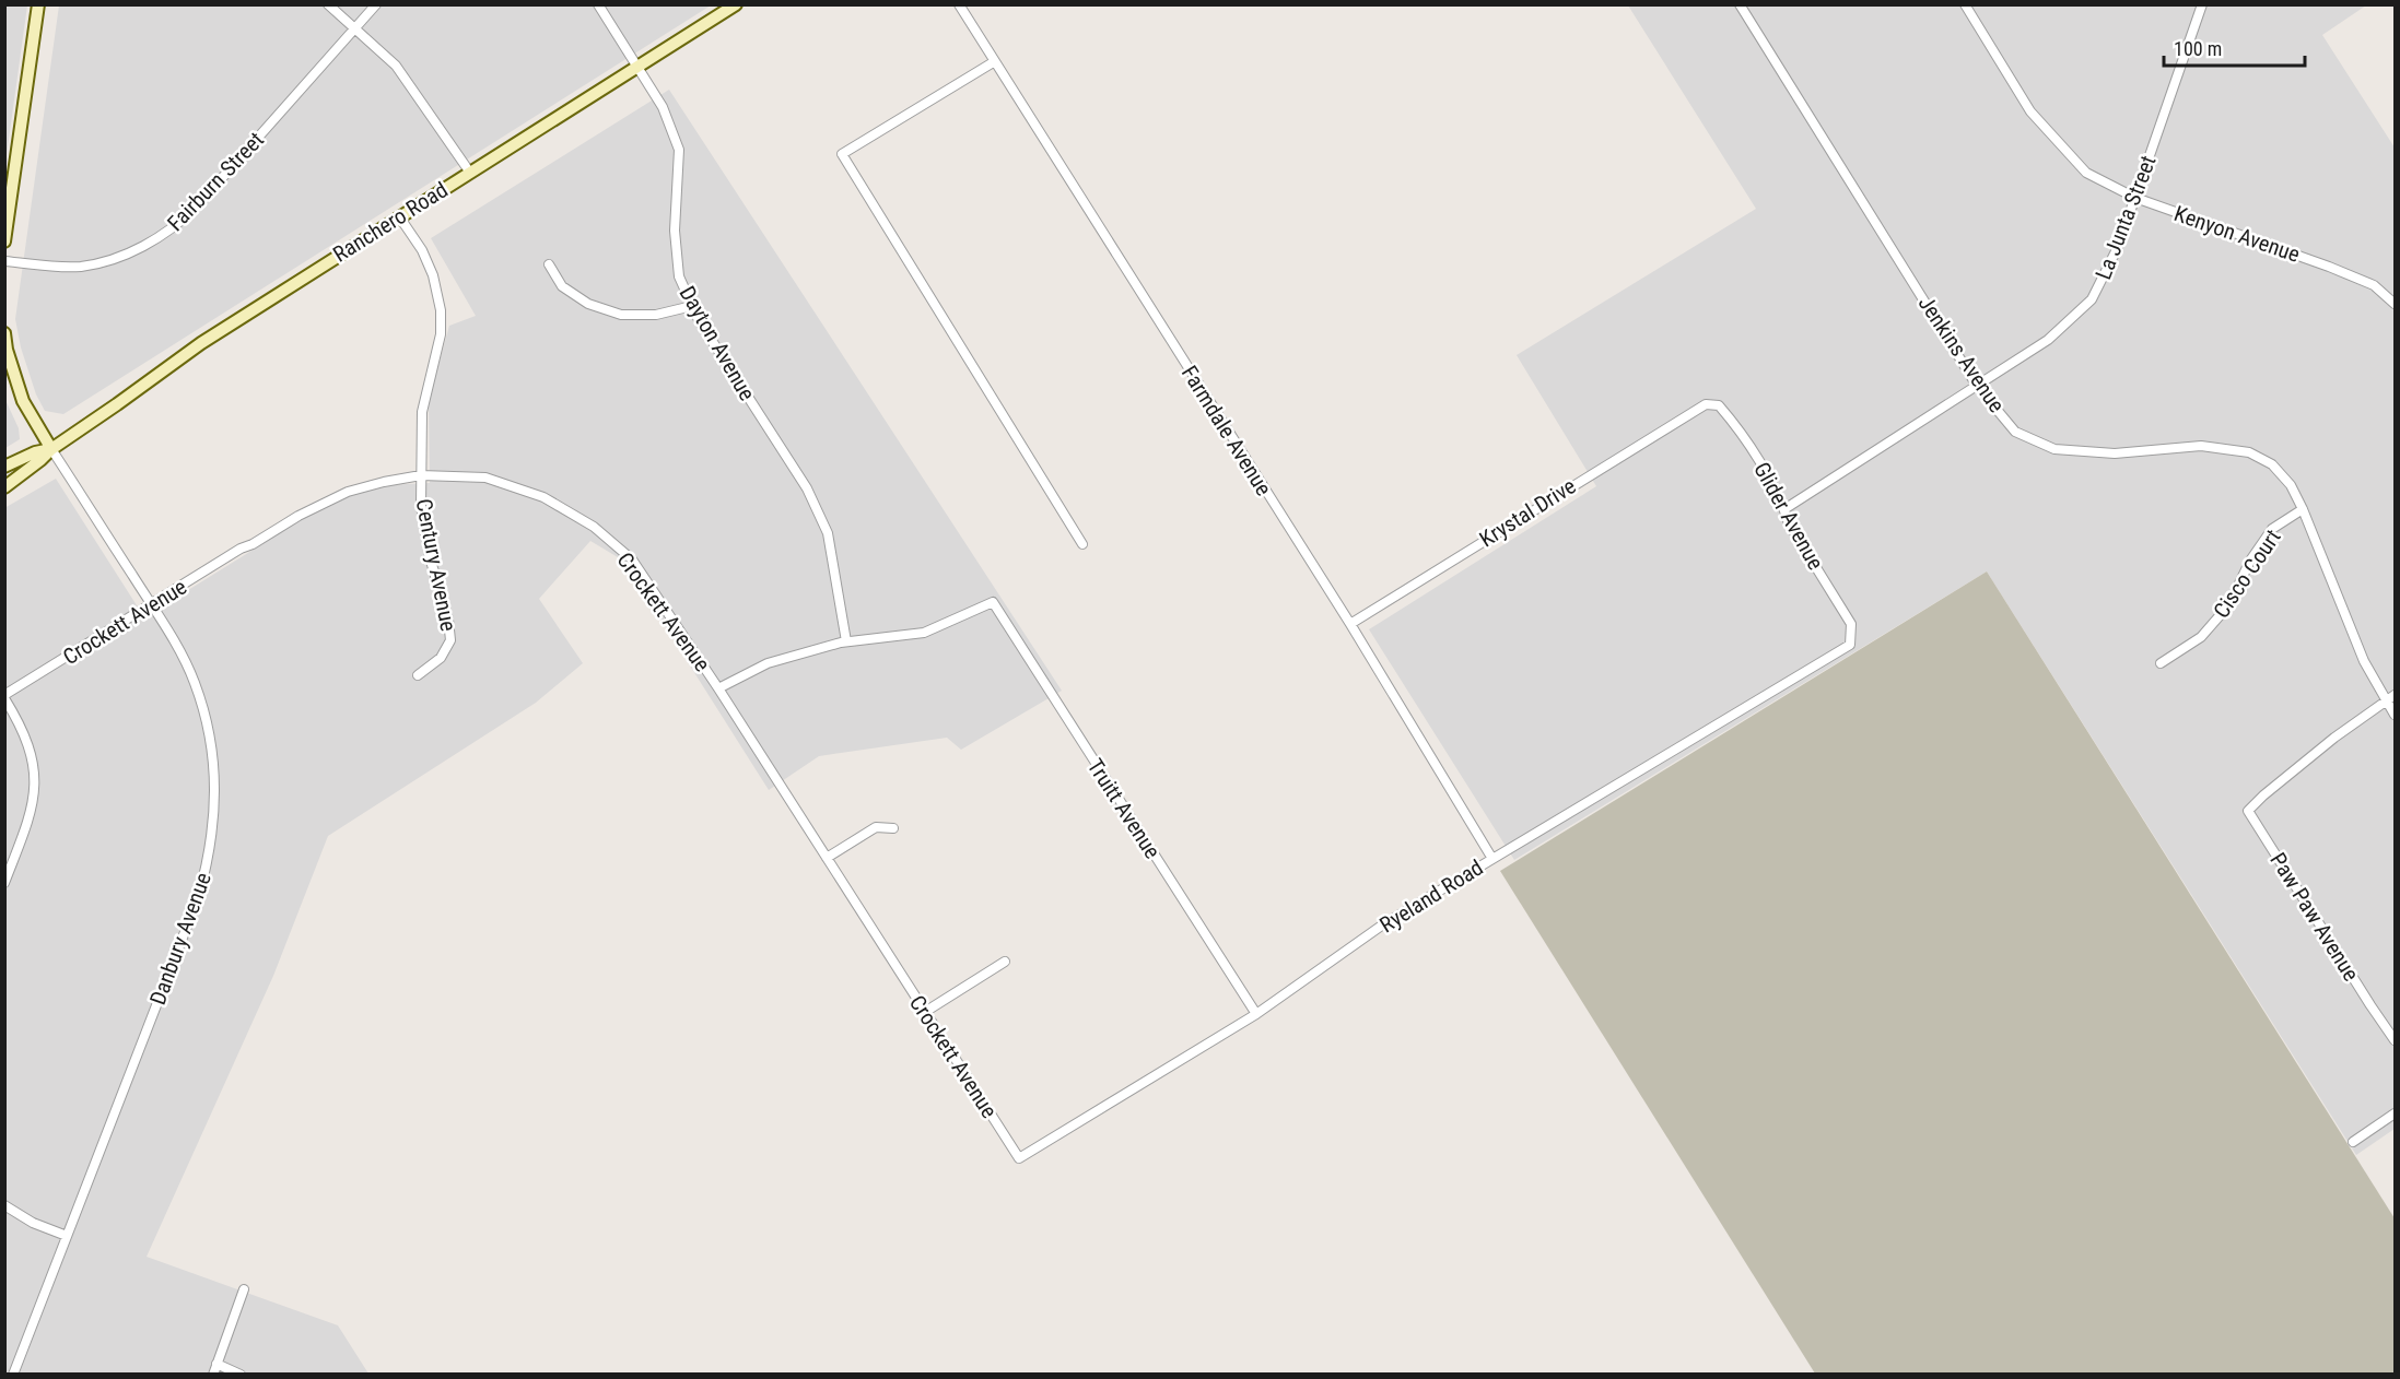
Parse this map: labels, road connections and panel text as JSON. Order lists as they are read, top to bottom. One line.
{"streets":{"main road":["Ranchero Road","Danbury Avenue"],"street":["Fairburn Street","La Junta Street","Kenyon Avenue","Dayton Avenue","Jenkins Avenue","Farmdale Avenue","Krystal Drive","Glider Avenue","Century Avenue","Cisco Court","Crockett Avenue","Truitt Avenue","Ryeland Road","Paw Paw Avenue"]},"crossings":[["La Junta Street","Kenyon Avenue"],["La Junta Street","Jenkins Avenue"],["La Junta Street","Glider Avenue"],["Ranchero Road","Dayton Avenue"],["Ranchero Road","Century Avenue"],["Ranchero Road","Danbury Avenue"],["Dayton Avenue","Truitt Avenue"],["Jenkins Avenue","Cisco Court"],["Jenkins Avenue","Paw Paw Avenue"],["Farmdale Avenue","Krystal Drive"],["Farmdale Avenue","Ryeland Road"],["Krystal Drive","Glider Avenue"],["Glider Avenue","Ryeland Road"],["Century Avenue","Crockett Avenue"],["Crockett Avenue","Ryeland Road"],["Crockett Avenue","Danbury Avenue"],["Truitt Avenue","Ryeland Road"]],"scale_bar":"100 m"}
